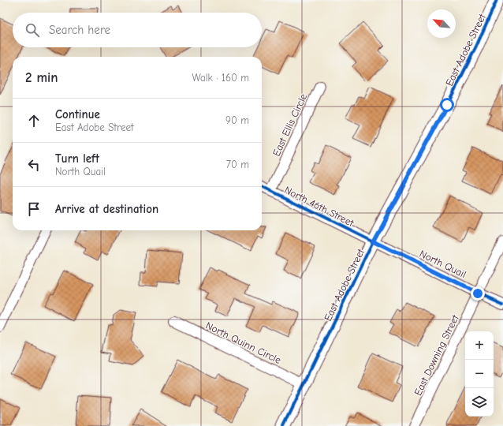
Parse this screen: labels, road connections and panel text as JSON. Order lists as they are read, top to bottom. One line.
{"streets":{"street":["East Adobe Street","East Ellis Circle","North 46th Street","North Quail","North Quinn Circle","East Downing Street"]},"crossings":[["East Adobe Street","North 46th Street"],["East Adobe Street","North Quail"],["East Adobe Street","North Quinn Circle"],["East Ellis Circle","North 46th Street"],["North 46th Street","North Quail"],["North Quail","East Downing Street"]],"north":"top left","page":{"search":"Search here","heading":["2 min","Walk · 160 m"],"list":[["Continue","East Adobe Street","90 m"],["Turn left","North Quail","70 m"],"Arrive at destination"],"map_buttons":["+","−"]}}
